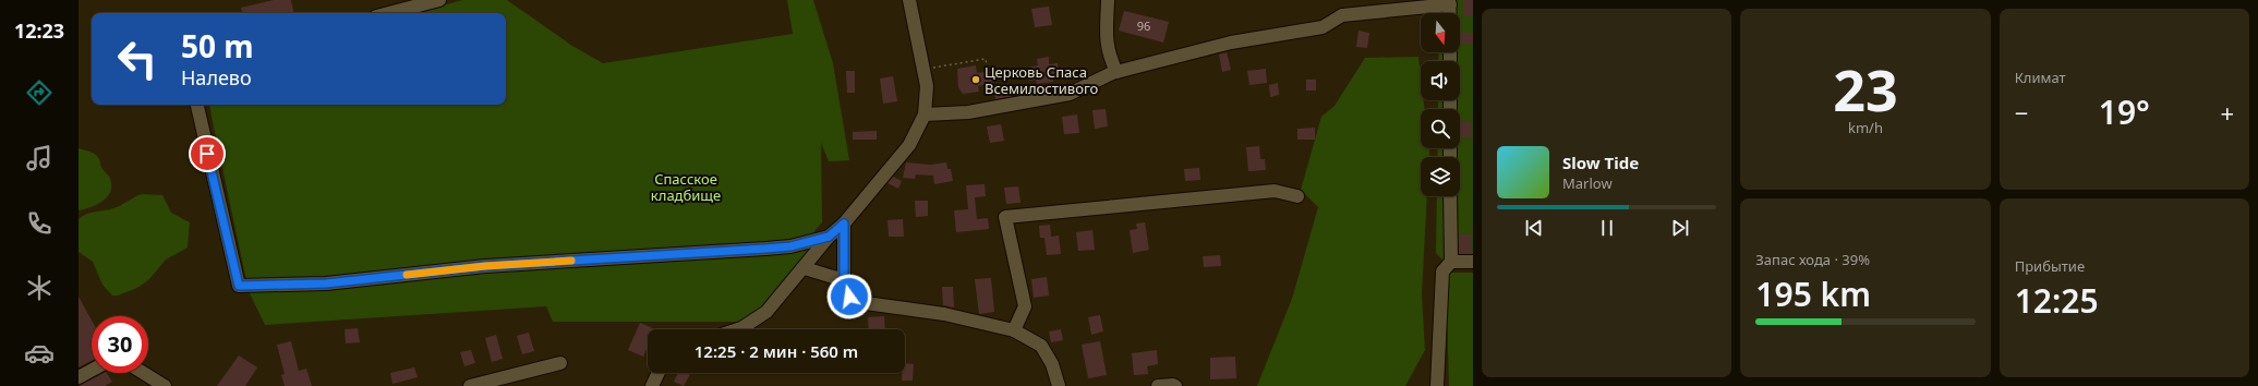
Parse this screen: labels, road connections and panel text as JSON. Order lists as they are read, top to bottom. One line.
{"parks":["Спасское кладбище"],"places":["Церковь Спаса Всемилостивого"],"house_numbers":["96"],"north":"bottom","page":{"tabs":"12:23","tile":[["23","km/h"],"Климат",["Запас хода · 39%","195 km"],["Прибытие","12:25"]],"turn":["50 m","Налево"],"heat":["−","19°","+"],"song":["Slow Tide","Marlow"],"limit":"30","trip":"12:25 · 2 мин · 560 m"}}
